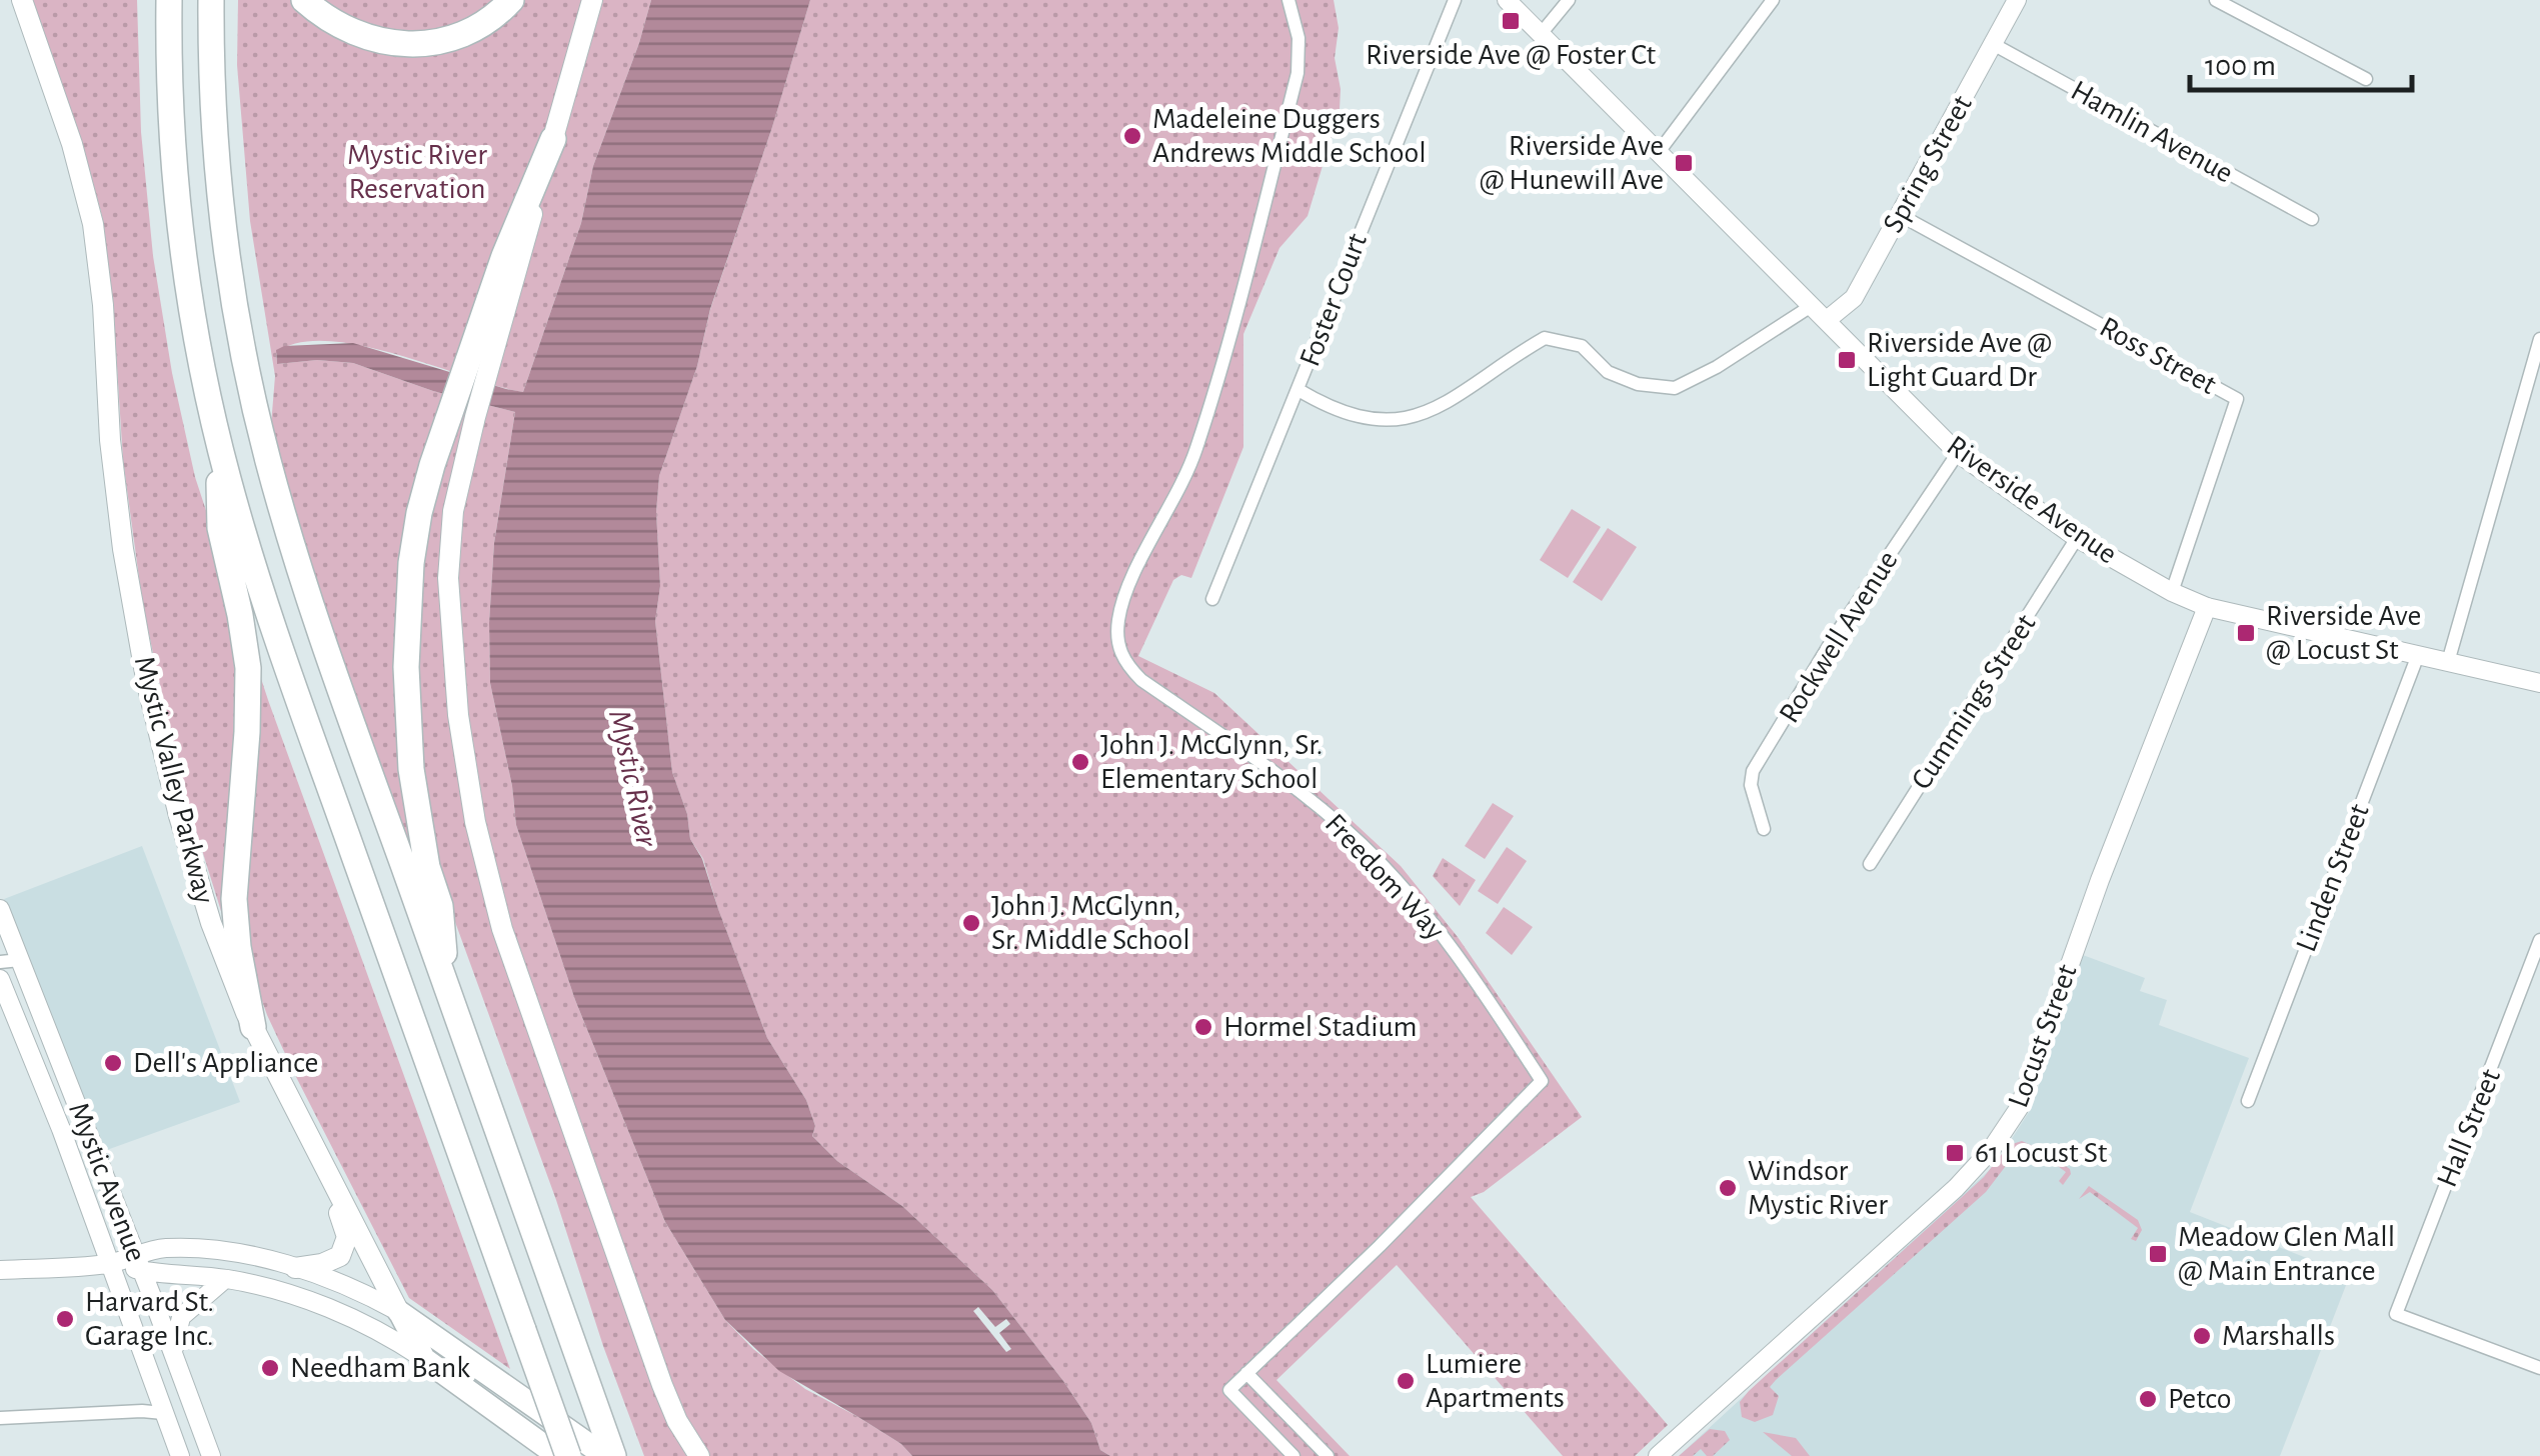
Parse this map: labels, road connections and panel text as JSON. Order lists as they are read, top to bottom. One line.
{"streets":{"highway":["Mystic Valley Parkway"],"main road":["Spring Street","Riverside Avenue","Locust Street","Mystic Avenue"],"street":["Hamlin Avenue","Foster Court","Ross Street","Rockwell Avenue","Cummings Street","Freedom Way","Linden Street","Hall Street"]},"crossings":[["Hamlin Avenue","Spring Street"],["Spring Street","Ross Street"],["Spring Street","Riverside Avenue"],["Ross Street","Riverside Avenue"],["Riverside Avenue","Rockwell Avenue"],["Riverside Avenue","Cummings Street"],["Riverside Avenue","Linden Street"],["Riverside Avenue","Locust Street"]],"water":["Mystic River"],"parks":["Mystic River Reservation"],"places":{"transit":["Riverside Ave @ Foster Ct","Riverside Ave @ Hunewill Ave","Riverside Ave @ Light Guard Dr","Riverside Ave @ Locust St","61 Locust St","Meadow Glen Mall @ Main Entrance"],"other":["Madeleine Duggers Andrews Middle School","John J. McGlynn, Sr. Elementary School","John J. McGlynn, Sr. Middle School","Hormel Stadium","Dell's Appliance","Windsor Mystic River","Harvard St. Garage Inc.","Marshalls","Needham Bank","Lumiere Apartments","Petco"]},"scale_bar":"100 m"}
